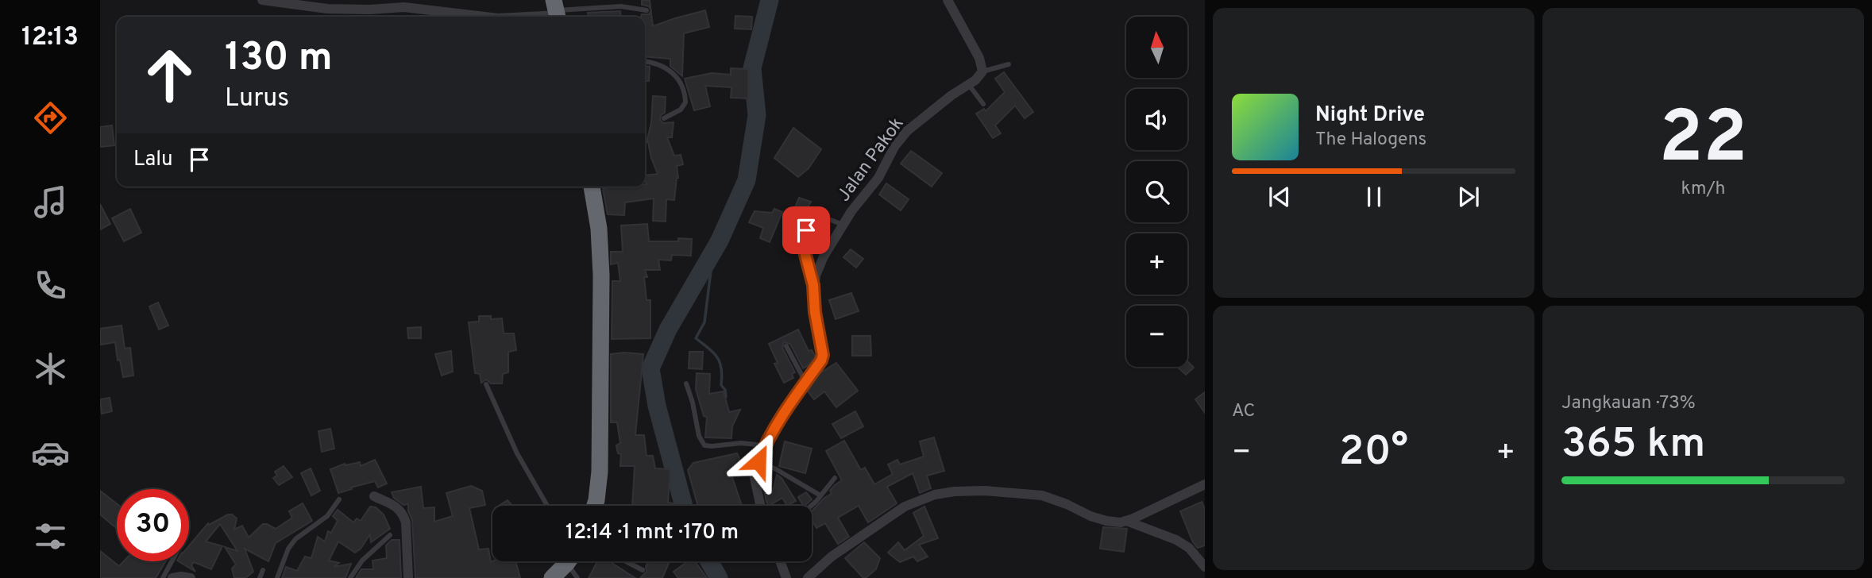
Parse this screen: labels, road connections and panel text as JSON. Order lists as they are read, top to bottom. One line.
{"streets":{"street":["Jalan Pakok"]},"north":"top","page":{"tabs":"12:13","tile":[["22","km/h"],"AC",["Jangkauan · 73%","365 km"]],"map_buttons":["+","−"],"turn":["130 m","Lurus"],"song":["Night Drive","The Halogens"],"then":"Lalu","heat":["−","20°","+"],"limit":"30","trip":"12:14 · 1 mnt · 170 m"}}
